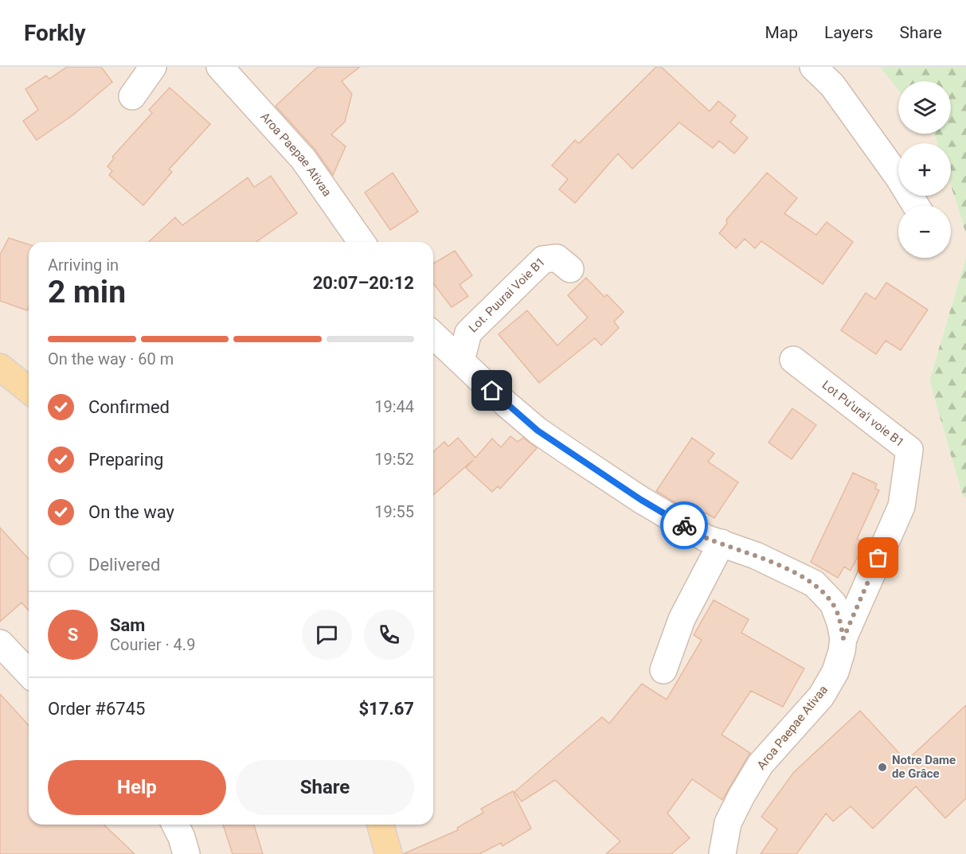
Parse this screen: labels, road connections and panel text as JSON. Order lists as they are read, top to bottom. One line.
{"streets":{"street":["Aroa Paepae Ativaa","Lot. Puurai Voie B1","Lot Pu'ura'i voie B1"]},"crossings":[["Aroa Paepae Ativaa","Lot. Puurai Voie B1"],["Aroa Paepae Ativaa","Lot Pu'ura'i voie B1"]],"places":["Notre Dame de Grâce"],"page":{"header":"Forkly","nav":["Map","Layers","Share"],"map_buttons":["+","−"],"heading":["2 min","Arriving in","20:07–20:12"],"panel":["Sam","Courier · 4.9","Order #6745","$17.67"],"bar":"On the way · 60 m","list":[["Confirmed","19:44"],["Preparing","19:52"],["On the way","19:55"],"Delivered"],"round":"S","buttons":["Help","Share"]}}
